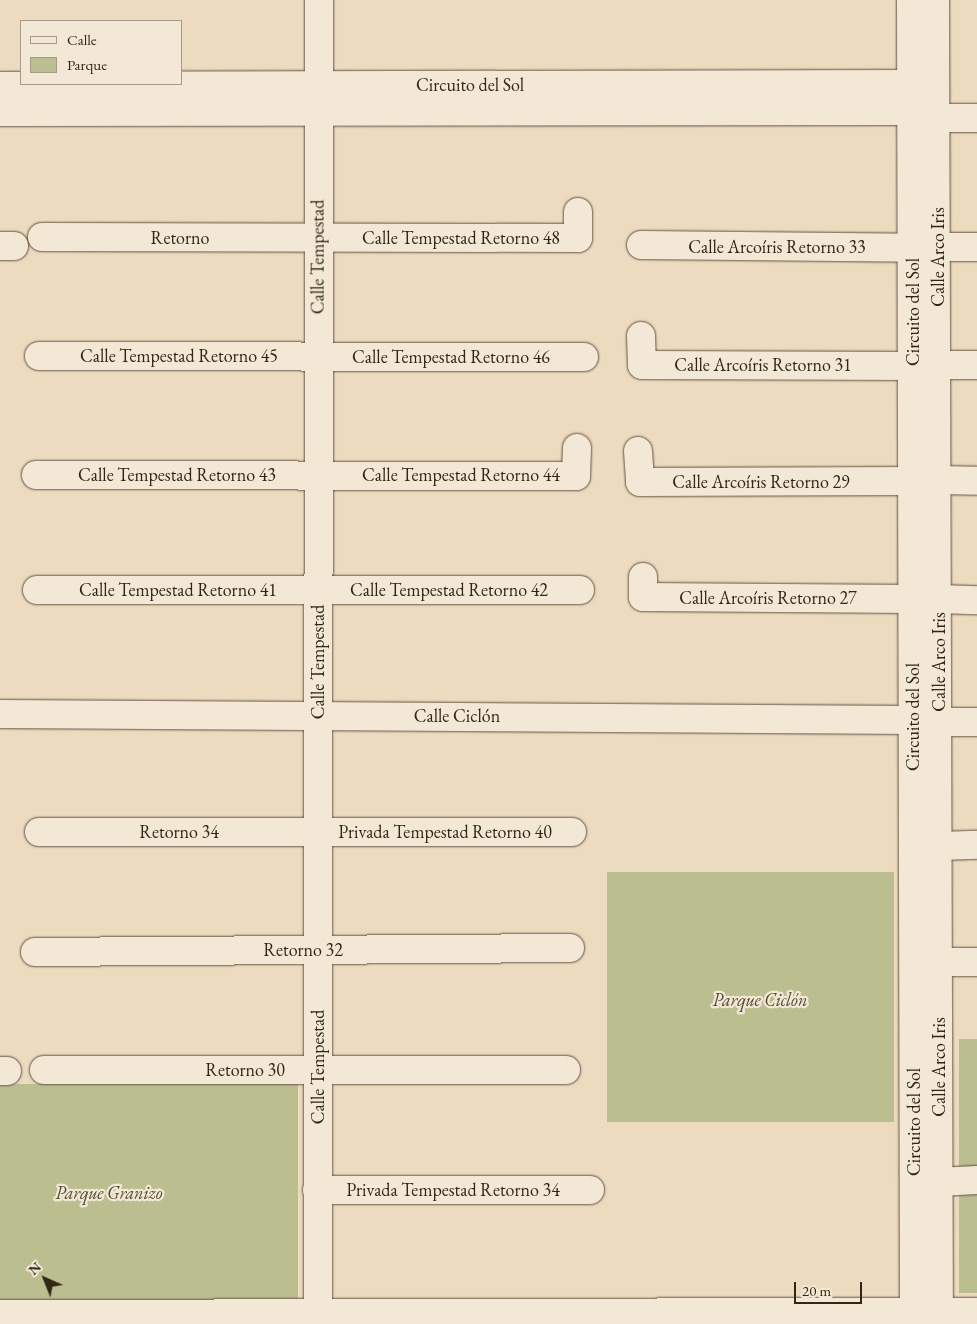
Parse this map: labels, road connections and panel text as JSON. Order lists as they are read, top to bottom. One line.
{"streets":{"street":["Circuito del Sol","Retorno","Calle Tempestad Retorno 48","Calle Arcoíris Retorno 33","Calle Tempestad","Calle Arco Iris","Calle Tempestad Retorno 45","Calle Tempestad Retorno 46","Calle Arcoíris Retorno 31","Calle Tempestad Retorno 43","Calle Tempestad Retorno 44","Calle Arcoíris Retorno 29","Calle Tempestad Retorno 41","Calle Tempestad Retorno 42","Calle Arcoíris Retorno 27","Calle Ciclón","Retorno 34","Privada Tempestad Retorno 40","Retorno 32","Retorno 30","Privada Tempestad Retorno 34"]},"crossings":[["Circuito del Sol","Calle Arcoíris Retorno 33"],["Circuito del Sol","Calle Tempestad"],["Circuito del Sol","Calle Arco Iris"],["Circuito del Sol","Calle Ciclón"],["Retorno","Calle Tempestad Retorno 48"],["Retorno","Calle Tempestad"],["Calle Tempestad Retorno 48","Calle Tempestad"],["Calle Arcoíris Retorno 33","Calle Arco Iris"],["Calle Tempestad","Calle Tempestad Retorno 45"],["Calle Tempestad","Calle Tempestad Retorno 46"],["Calle Tempestad","Calle Tempestad Retorno 43"],["Calle Tempestad","Calle Tempestad Retorno 44"],["Calle Tempestad","Calle Tempestad Retorno 41"],["Calle Tempestad","Calle Tempestad Retorno 42"],["Calle Tempestad","Calle Ciclón"],["Calle Tempestad","Retorno 34"],["Calle Tempestad","Privada Tempestad Retorno 40"],["Calle Tempestad","Retorno 32"],["Calle Tempestad","Retorno 30"],["Calle Tempestad","Privada Tempestad Retorno 34"],["Calle Arco Iris","Calle Arcoíris Retorno 31"],["Calle Arco Iris","Calle Arcoíris Retorno 29"],["Calle Arco Iris","Calle Arcoíris Retorno 27"],["Calle Arco Iris","Calle Ciclón"],["Calle Tempestad Retorno 45","Calle Tempestad Retorno 46"],["Calle Tempestad Retorno 43","Calle Tempestad Retorno 44"],["Calle Tempestad Retorno 41","Calle Tempestad Retorno 42"],["Retorno 34","Privada Tempestad Retorno 40"]],"parks":["Parque Ciclón","Parque Granizo"],"legend":["Calle","Parque"],"scale_bar":"20 m","north":"top left"}
